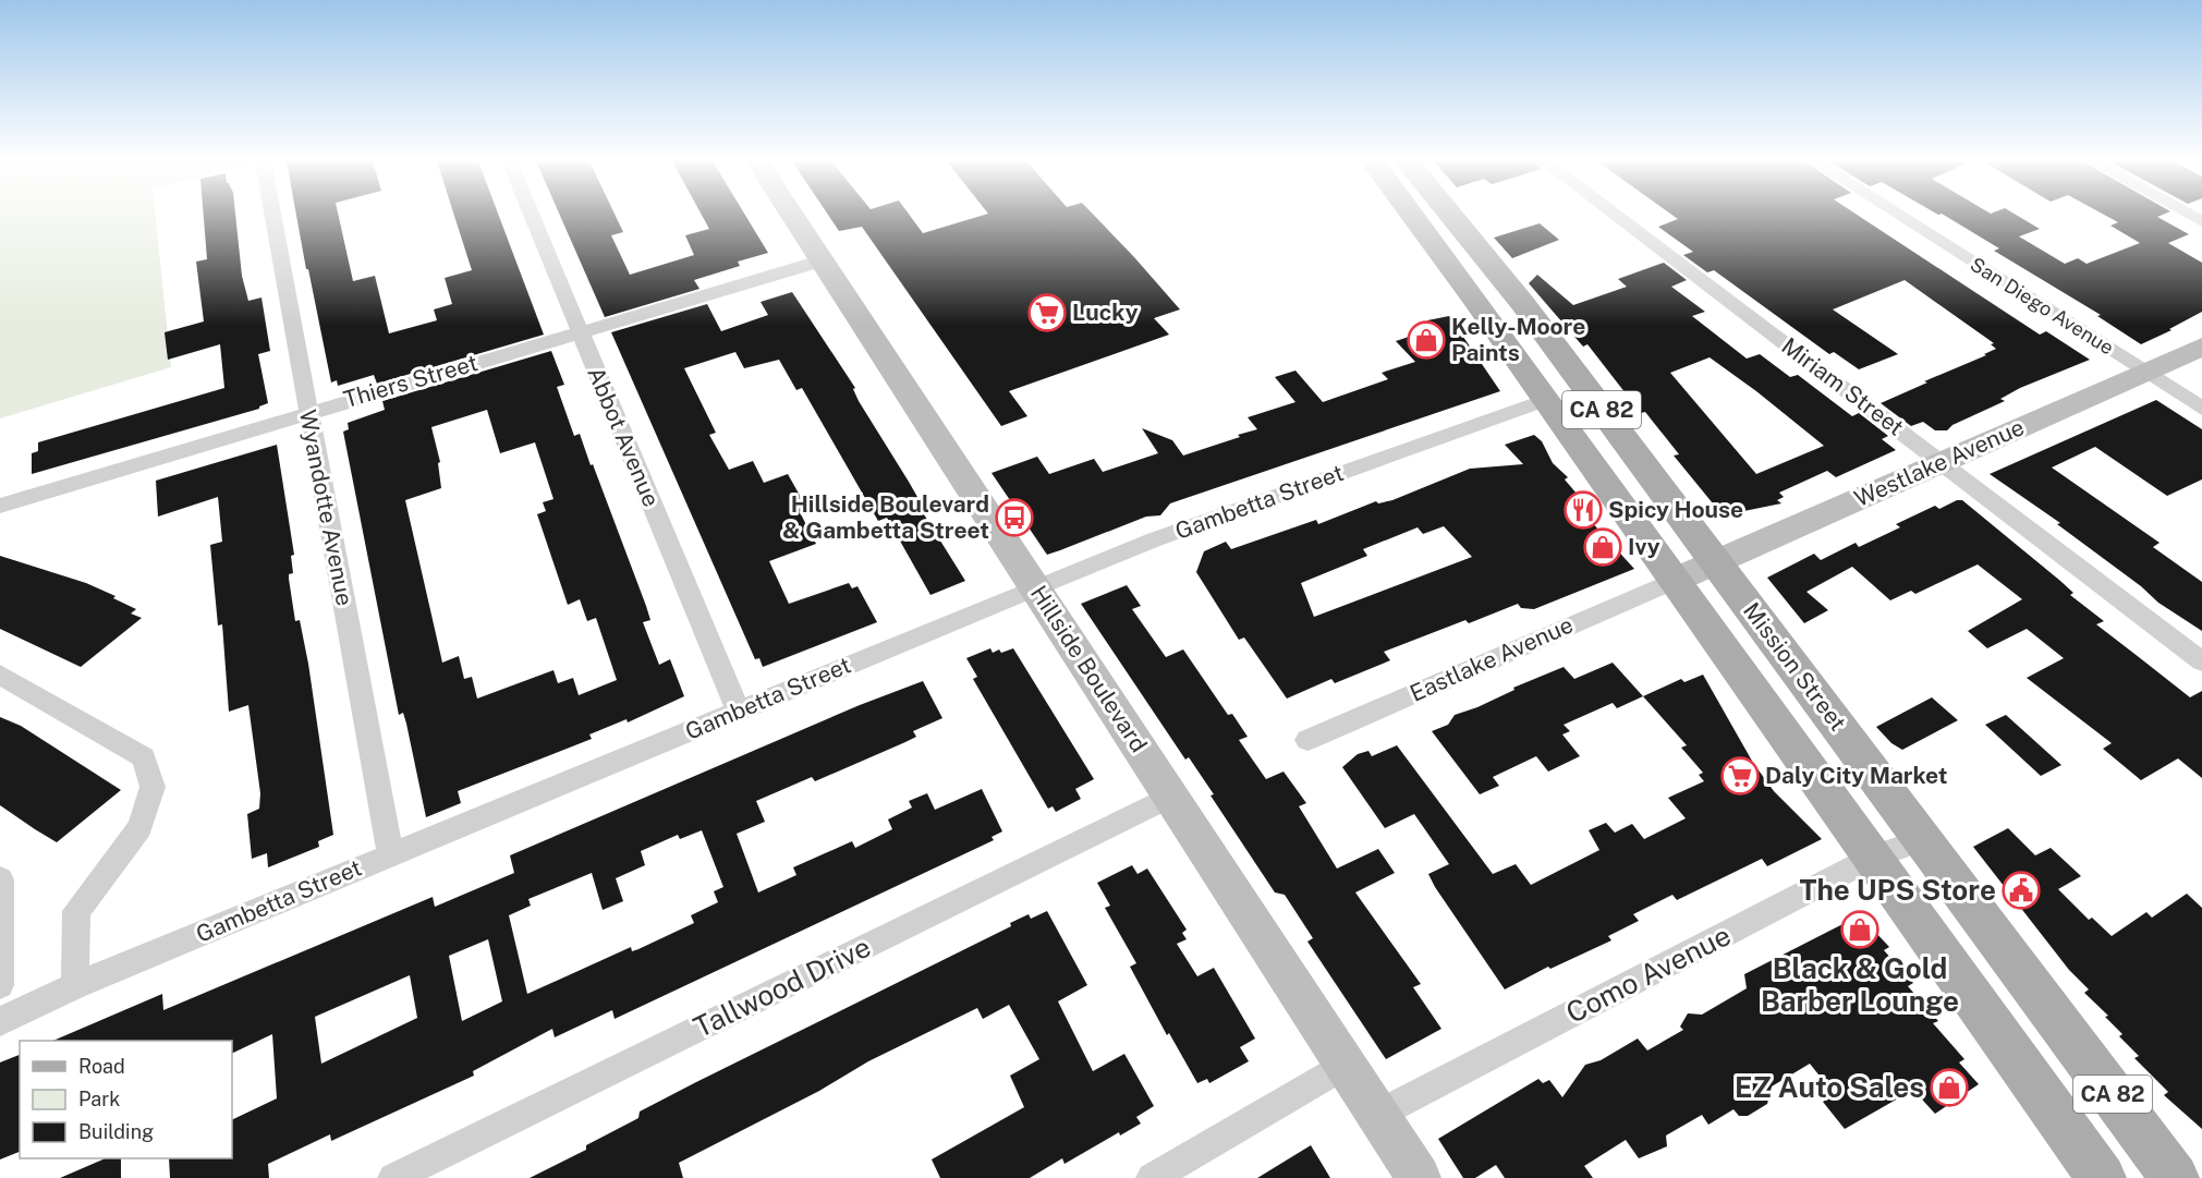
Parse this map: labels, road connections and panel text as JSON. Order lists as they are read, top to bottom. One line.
{"streets":{"main road":["CA 82","Westlake Avenue","Mission Street","Hillside Boulevard"],"street":["San Diego Avenue","Thiers Street","Miriam Street","Abbot Avenue","Gambetta Street","Wyandotte Avenue","Eastlake Avenue","Como Avenue","Tallwood Drive"]},"crossings":[["San Diego Avenue","Westlake Avenue"],["Thiers Street","Abbot Avenue"],["Thiers Street","Wyandotte Avenue"],["Thiers Street","Hillside Boulevard"],["Miriam Street","Westlake Avenue"],["Abbot Avenue","Gambetta Street"],["Westlake Avenue","Eastlake Avenue"],["Westlake Avenue","Mission Street"],["Gambetta Street","Wyandotte Avenue"],["Gambetta Street","Mission Street"],["Gambetta Street","Hillside Boulevard"],["Eastlake Avenue","Mission Street"],["Mission Street","Como Avenue"],["Hillside Boulevard","Como Avenue"],["Hillside Boulevard","Tallwood Drive"]],"places":{"supermarket":["Lucky","Daly City Market"],"shop":["Kelly-Moore Paints","Ivy","Black & Gold Barber Lounge","EZ Auto Sales"],"restaurant":["Spicy House"],"bus stop":["Hillside Boulevard & Gambetta Street"],"public building":["The UPS Store"]},"legend":["Road","Park","Building"]}
